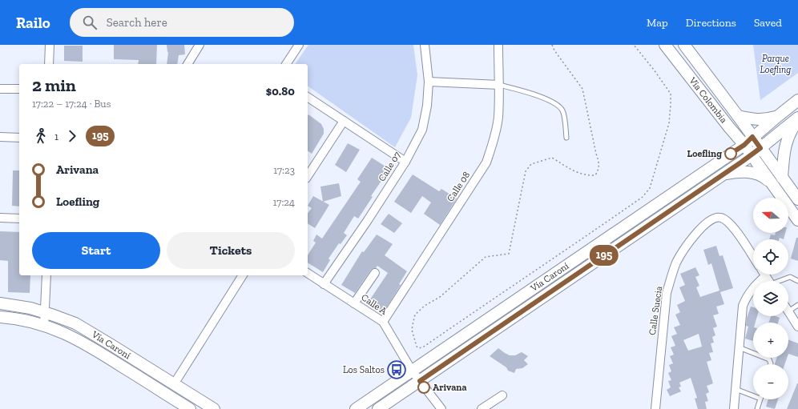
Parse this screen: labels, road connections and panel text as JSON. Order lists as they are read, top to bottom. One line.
{"streets":{"main road":["Vía Colombia","Vía Caroní"],"street":["Calle 07","Calle 08","Calle A","Calle Suecia"]},"crossings":[["Vía Colombia","Vía Caroní"],["Calle 07","Calle A"],["Calle 08","Calle A"],["Vía Caroní","Calle A"]],"parks":["Parque Loefling"],"places":{"other":["Loefling","Arivana"],"bus stop":["Los Saltos"]},"lines":["bus line 195"],"north":"left","page":{"header":"Railo","search":"Search here","nav":["Map","Directions","Saved"],"on_map":"195","heading":["2 min","17:22 – 17:24 · Bus","$0.80"],"legs":["1","195"],"list":[{"name":"Arivana","value":"17:23"},{"name":"Loefling","value":"17:24"}],"map_buttons":["+","−"],"buttons":["Start","Tickets"]}}
